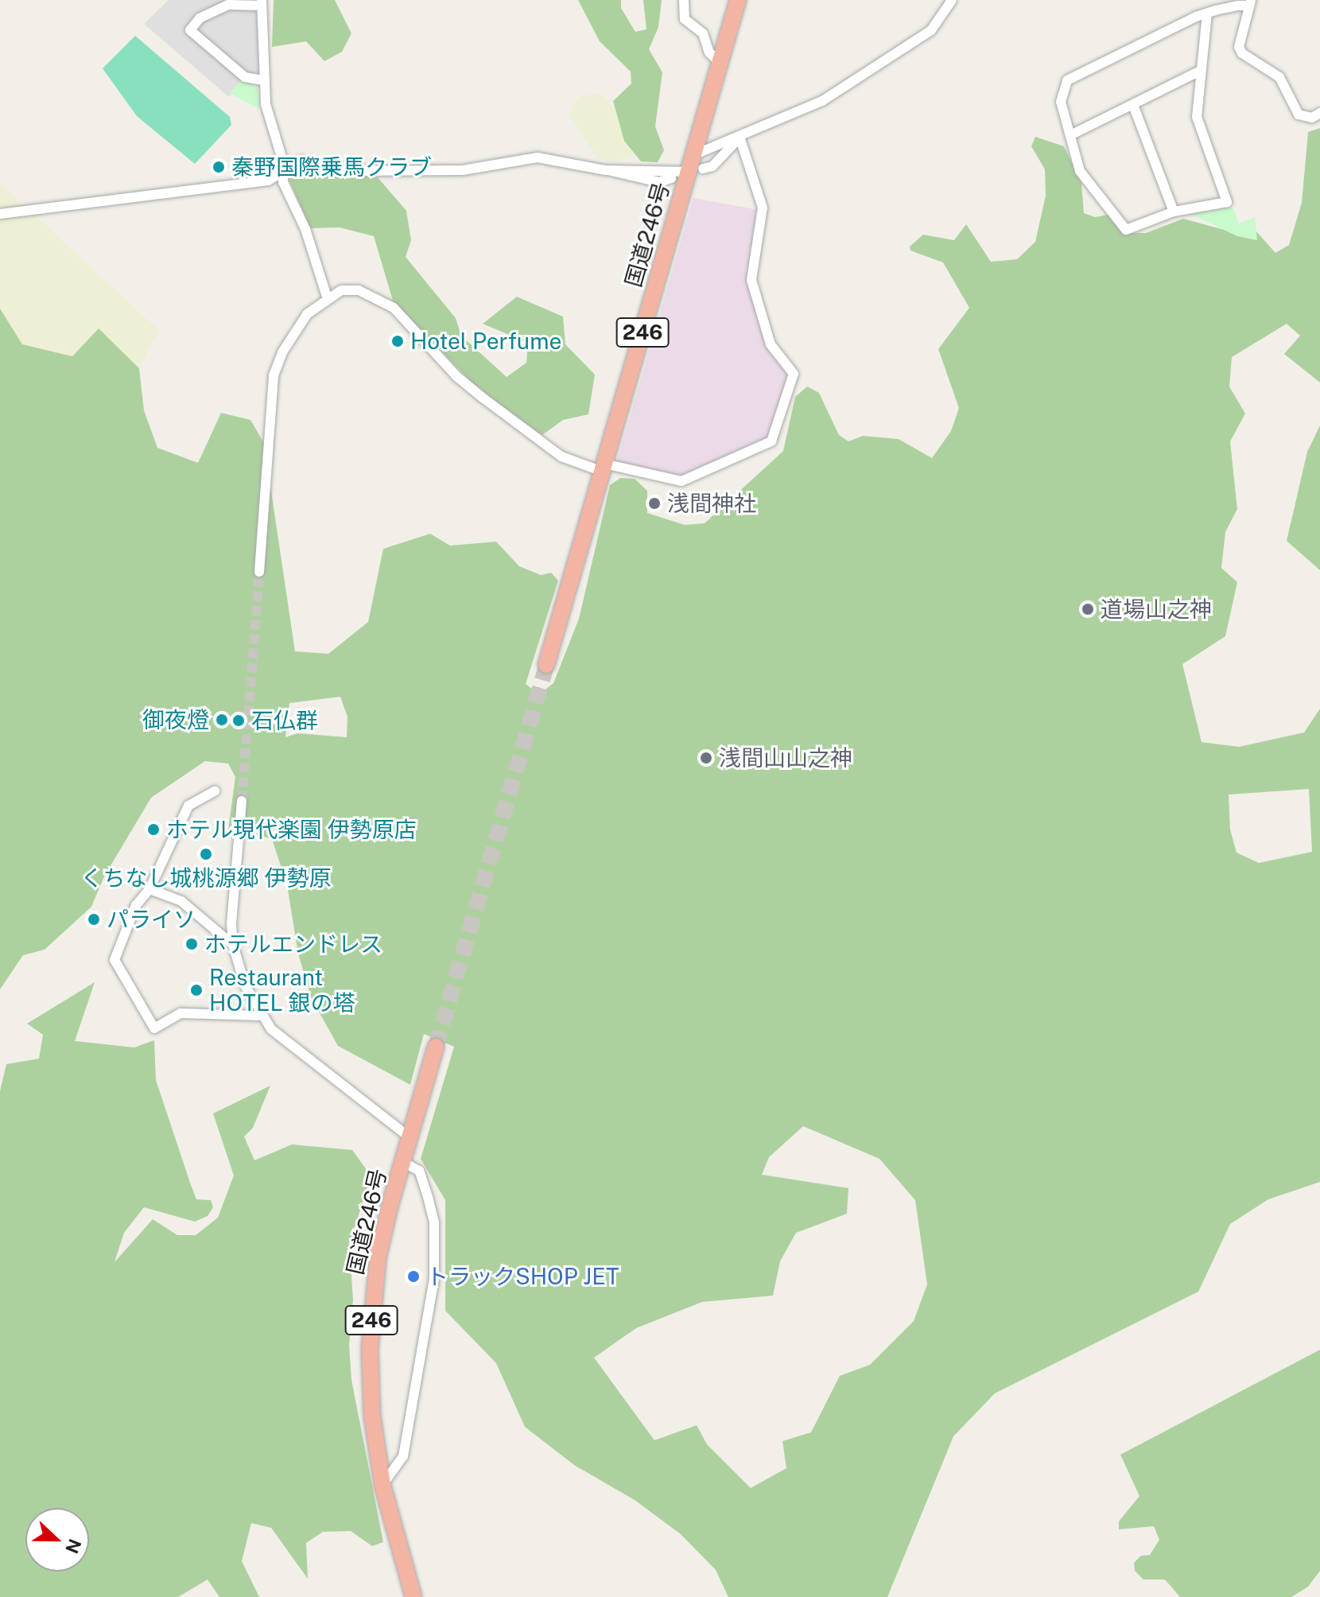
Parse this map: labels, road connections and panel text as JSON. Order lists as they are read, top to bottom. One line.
{"streets":{"highway":["国道246号","246"]},"places":["秦野国際乗馬クラブ","Hotel Perfume","浅間神社","道場山之神","御夜燈","石仏群","浅間山山之神","ホテル現代楽園 伊勢原店","くちなし城桃源郷 伊勢原","パライソ","ホテルエンドレス","Restaurant HOTEL 銀の塔","トラックSHOP JET"],"north":"right"}
